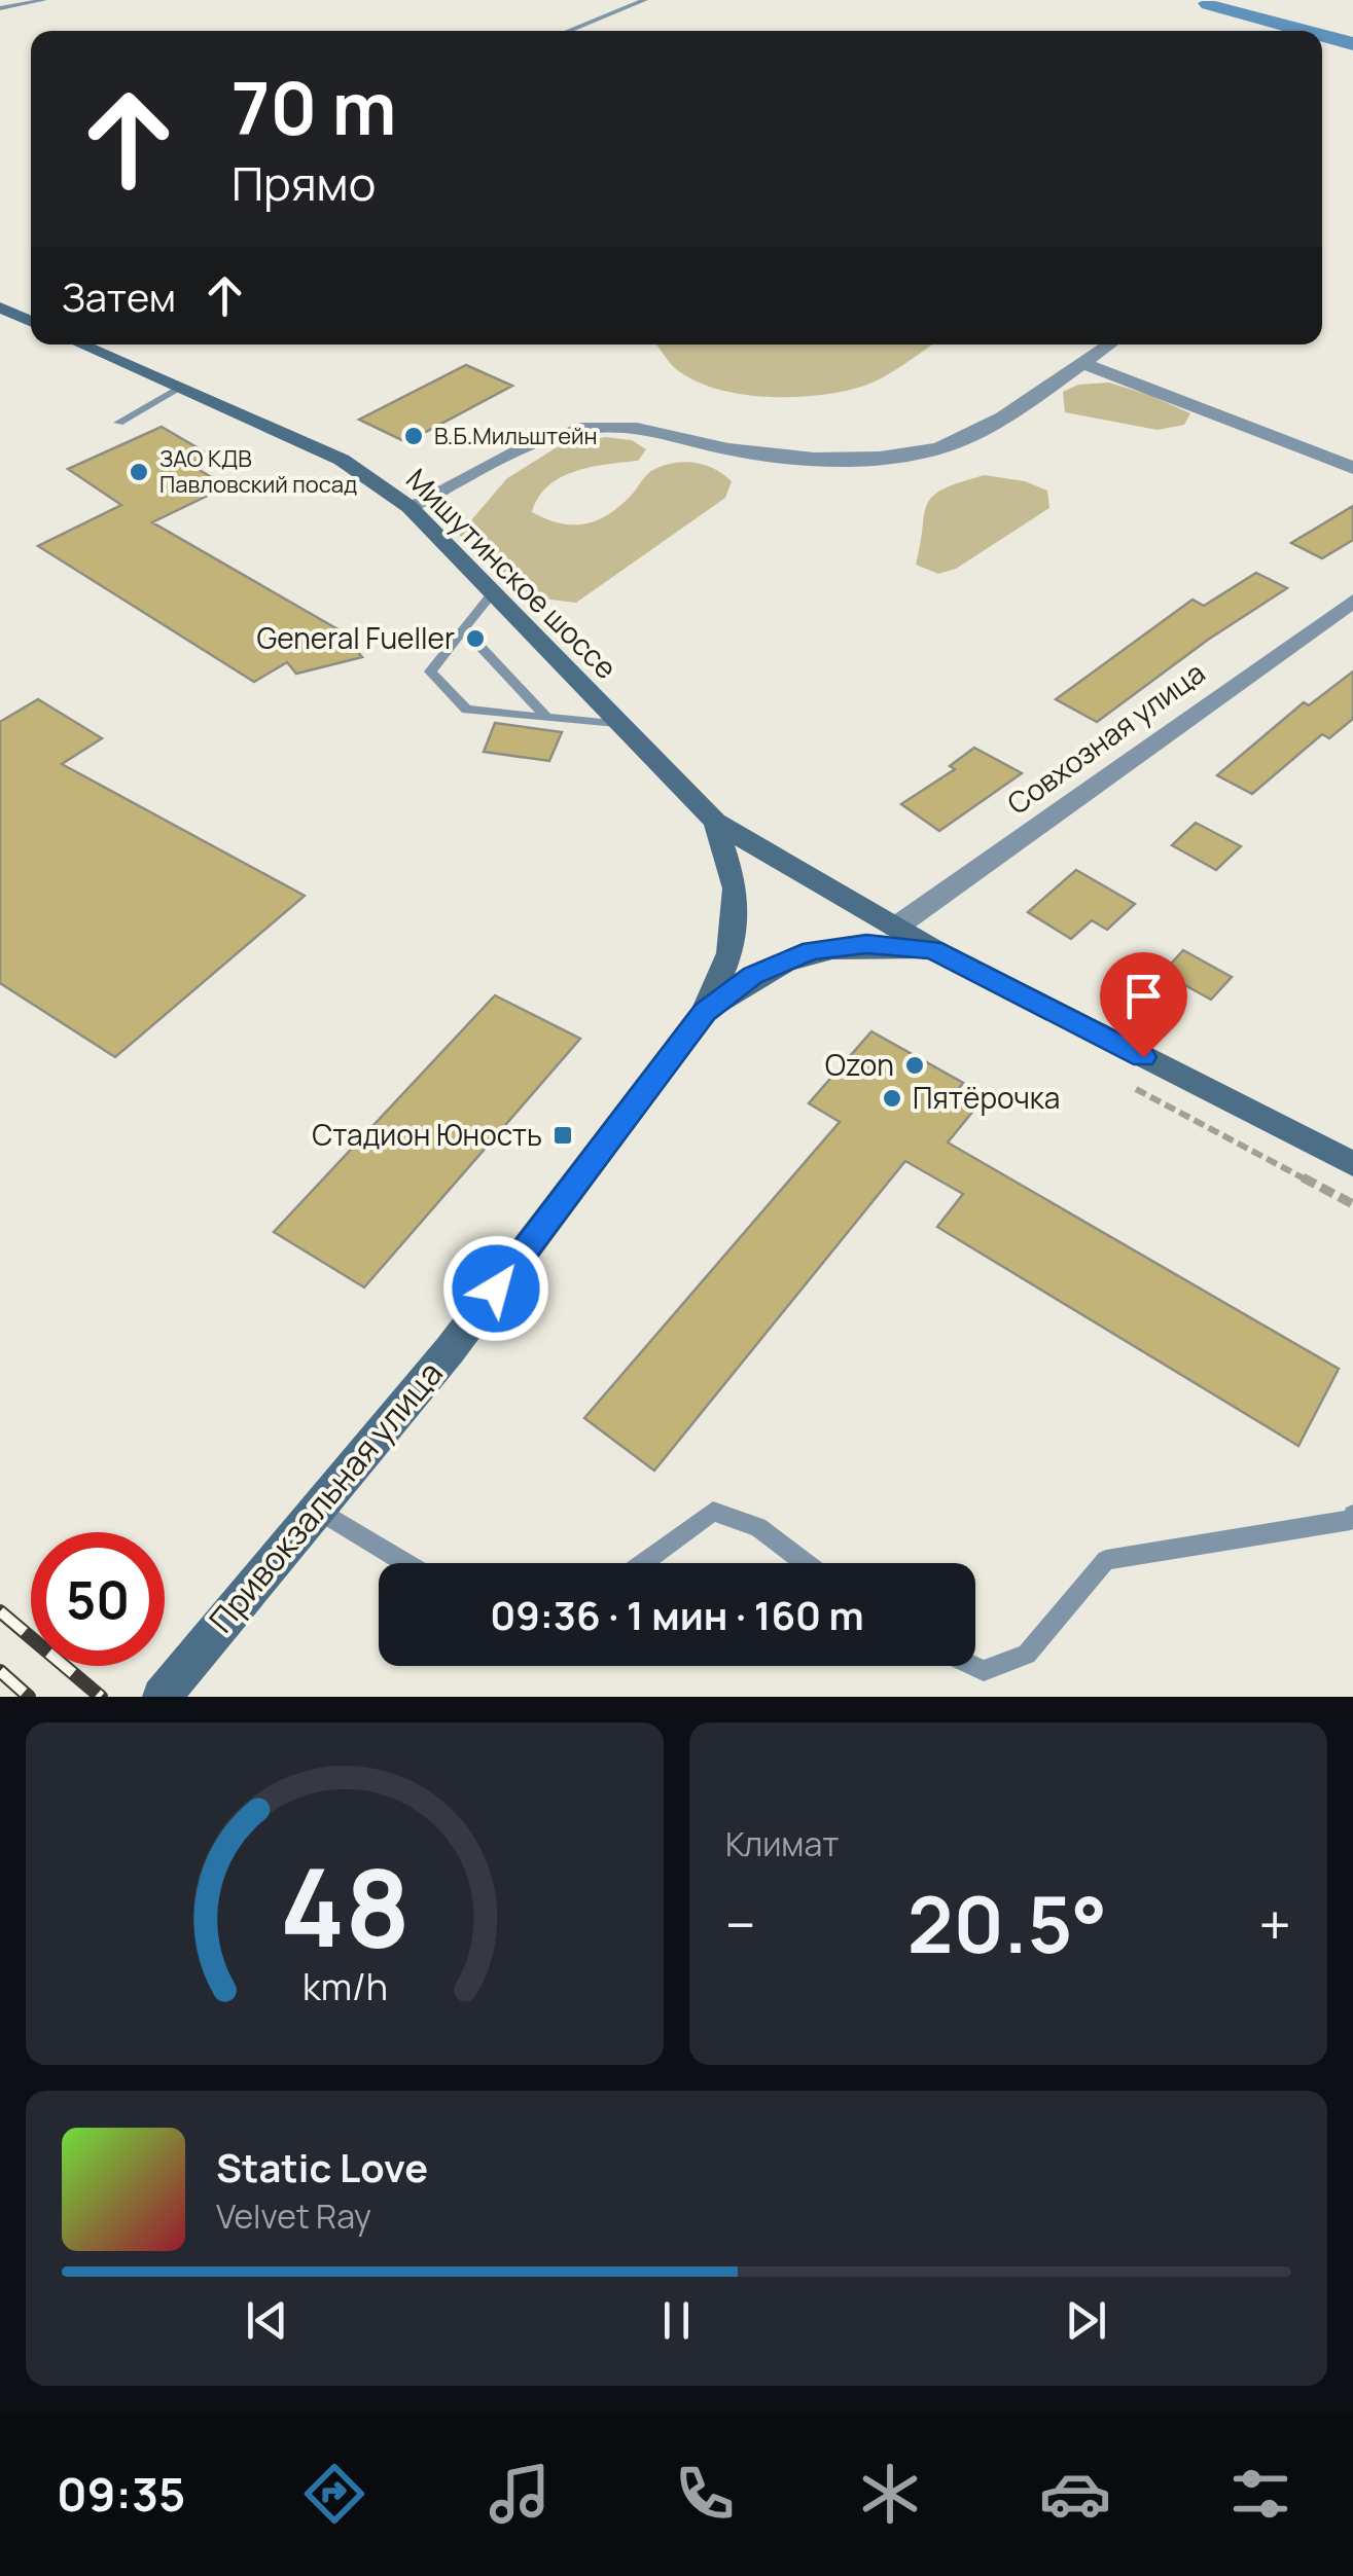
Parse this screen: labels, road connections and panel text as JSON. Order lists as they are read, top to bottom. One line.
{"streets":{"main road":["Мишутинское шоссе","Привокзальная улица"],"street":["Совхозная улица"]},"crossings":[["Мишутинское шоссе","Привокзальная улица"]],"places":{"other":["В.Б.Мильштейн","ЗАО КДВ Павловский посад","General Fueller","Ozon","Пятёрочка"],"transit":["Стадион Юность"]},"page":{"turn":["70 m","Прямо"],"then":"Затем","limit":"50","trip":"09:36 · 1 мин · 160 m","tile":"Климат","heat":["−","20.5°","+"],"song":["Static Love","Velvet Ray"],"tabs":"09:35","gauge":["48","km/h"]}}
